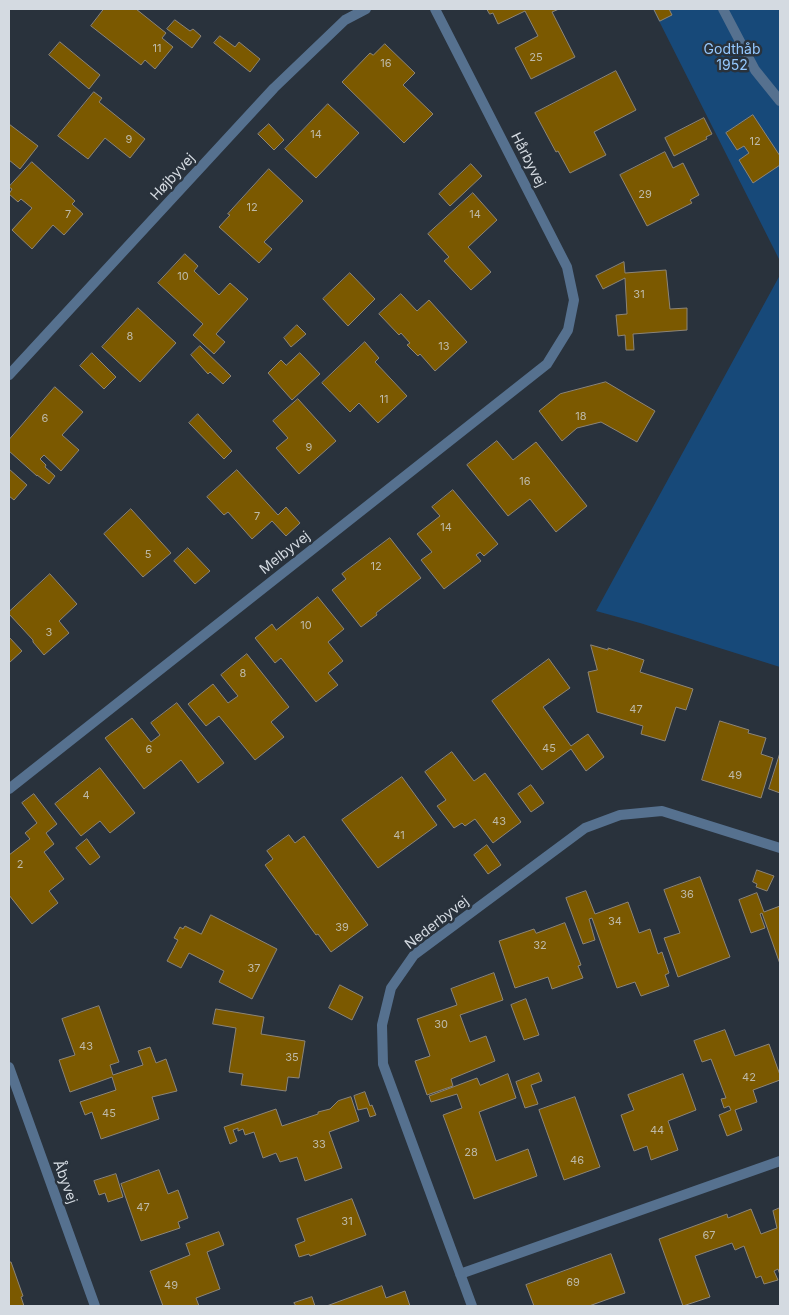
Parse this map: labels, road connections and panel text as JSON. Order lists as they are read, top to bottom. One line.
{"streets":{"street":["Hårbyvej","Højbyvej","Melbyvej","Nederbyvej","Åbyvej"]},"crossings":[["Hårbyvej","Melbyvej"]],"parks":["Godthåb 1952"],"house_numbers":["11","25","16","14","9","12","29","12","7","14","10","31","8","13","11","18","6","9","16","7","14","5","12","10","3","8","47","45","6","49","4","43","41","2","36","34","39","32","37","30","43","35","42","45","44","33","28","46","47","31","67","69","49"]}
